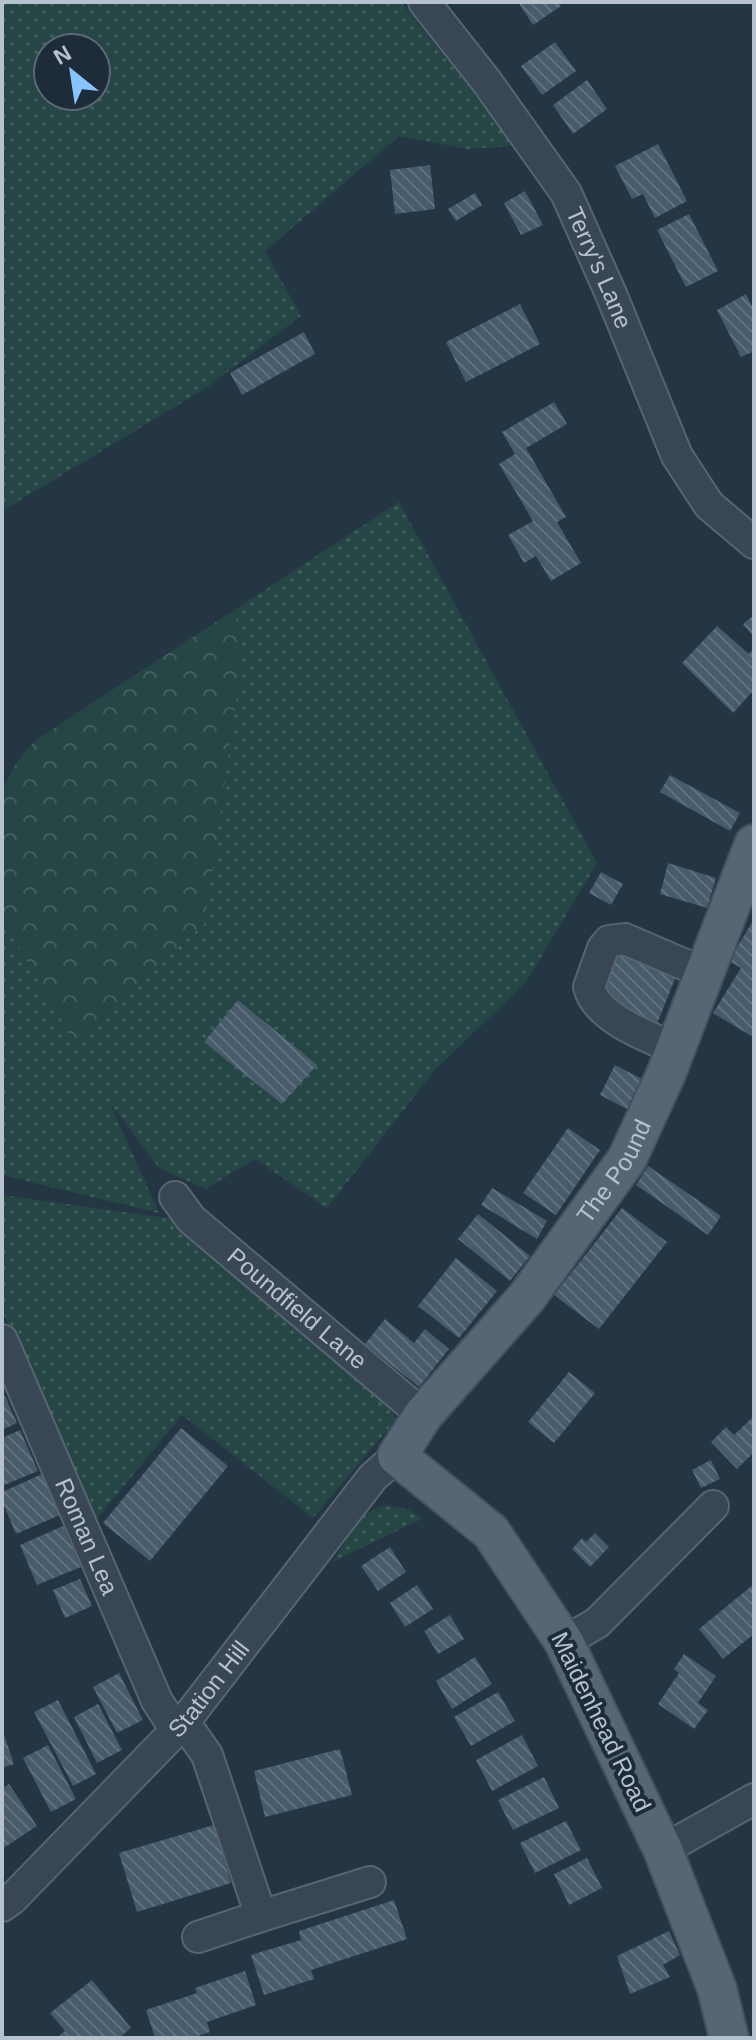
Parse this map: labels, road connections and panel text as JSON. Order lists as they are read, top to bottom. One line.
{"streets":{"main road":["The Pound","Maidenhead Road"],"street":["Terry's Lane","Poundfield Lane","Roman Lea","Station Hill"]},"crossings":[["The Pound","Poundfield Lane"],["The Pound","Station Hill"],["The Pound","Maidenhead Road"],["Roman Lea","Station Hill"],["Station Hill","Maidenhead Road"]],"north":"top left"}
